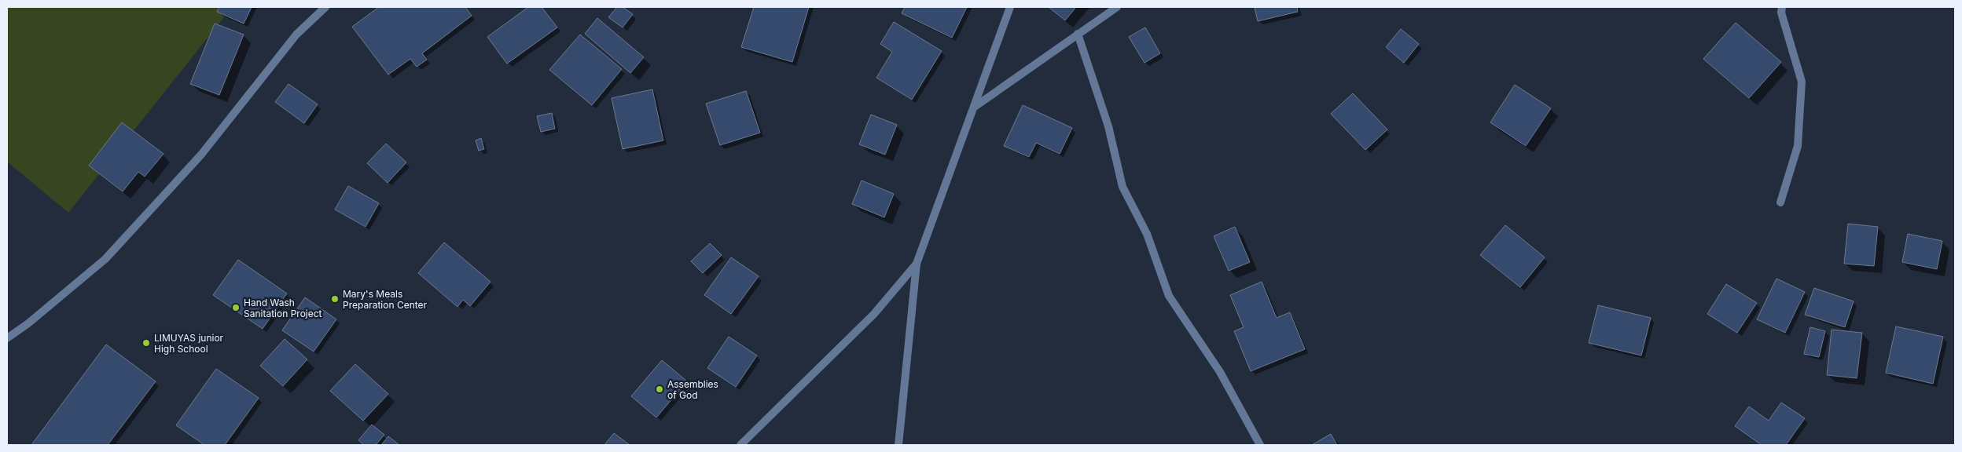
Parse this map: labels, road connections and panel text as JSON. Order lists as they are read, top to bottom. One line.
{"places":["Mary's Meals Preparation Center","Hand Wash Sanitation Project","LIMUYAS junior High School","Assemblies of God"]}
